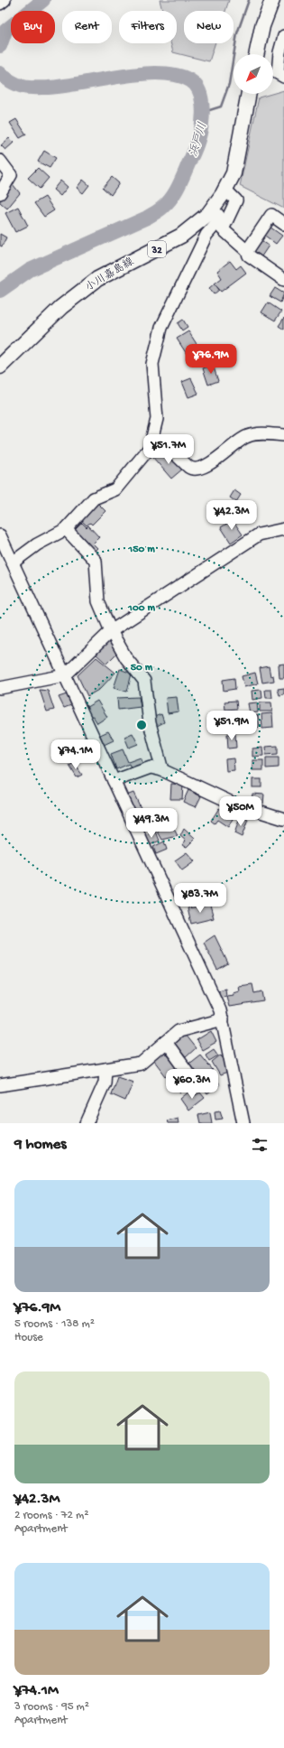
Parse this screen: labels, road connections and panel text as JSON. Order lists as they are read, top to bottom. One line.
{"streets":{"main road":["32","小川嘉島線"]},"water":["浜戸川"],"north":"bottom left","page":{"chip":["Buy","Rent","Filters","New"],"price":["¥76.9M","¥51.7M","¥42.3M","¥51.9M","¥74.1M","¥50M","¥49.3M","¥83.7M","¥60.3M"],"heading":"9 homes","list":[{"name":"¥76.9M","note":"5 rooms · 138 m² · House"},{"name":"¥42.3M","note":"2 rooms · 72 m² · Apartment"},{"name":"¥74.1M","note":"3 rooms · 95 m² · Apartment"}]},"rings":["150 m","100 m","50 m"]}
